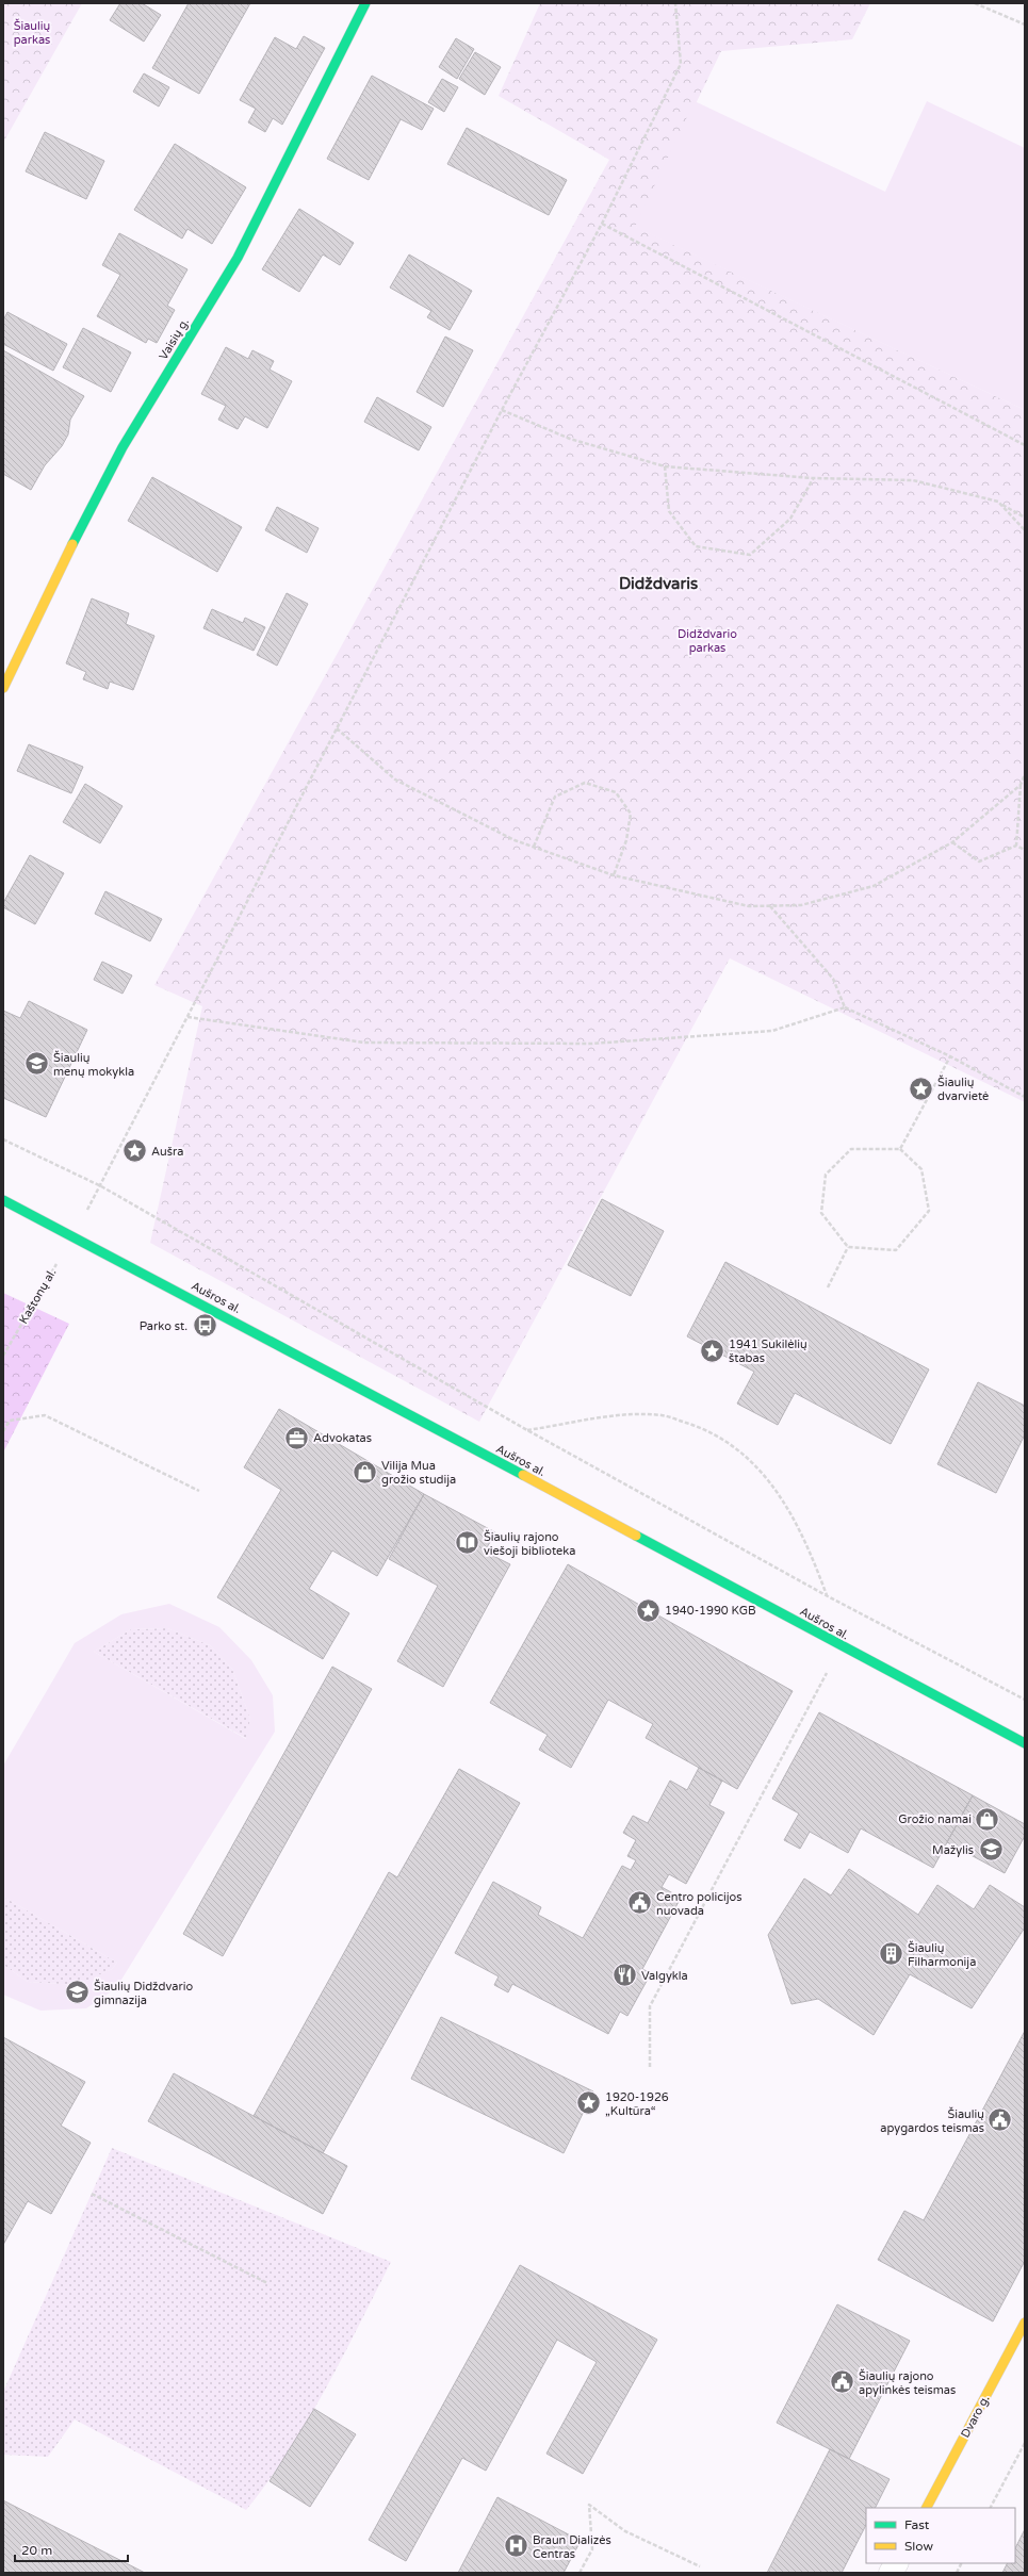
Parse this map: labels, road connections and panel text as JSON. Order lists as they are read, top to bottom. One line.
{"streets":{"main road":["Vaisių g.","Aušros al.","Dvaro g."],"path":["Kaštonų al."]},"crossings":[["Kaštonų al.","Aušros al."]],"districts":["Didždvaris"],"parks":["Šiaulių parkas","Didždvario parkas"],"places":{"school or university":["Šiaulių menų mokykla","Mažylis","Šiaulių Didždvario gimnazija"],"place":["Šiaulių dvarvietė","Aušra","1941 Sukilėlių štabas","1940-1990 KGB","1920-1926 „Kultūra“"],"bus stop":["Parko st."],"office":["Advokatas"],"shop":["Vilija Mua grožio studija","Grožio namai"],"library":["Šiaulių rajono viešoji biblioteka"],"public building":["Centro policijos nuovada","Šiaulių apygardos teismas","Šiaulių rajono apylinkės teismas"],"building":["Šiaulių Filharmonija"],"restaurant":["Valgykla"],"hospital":["Braun Dializės Centras"]},"legend":["Fast","Slow"],"scale_bar":"20 m"}
